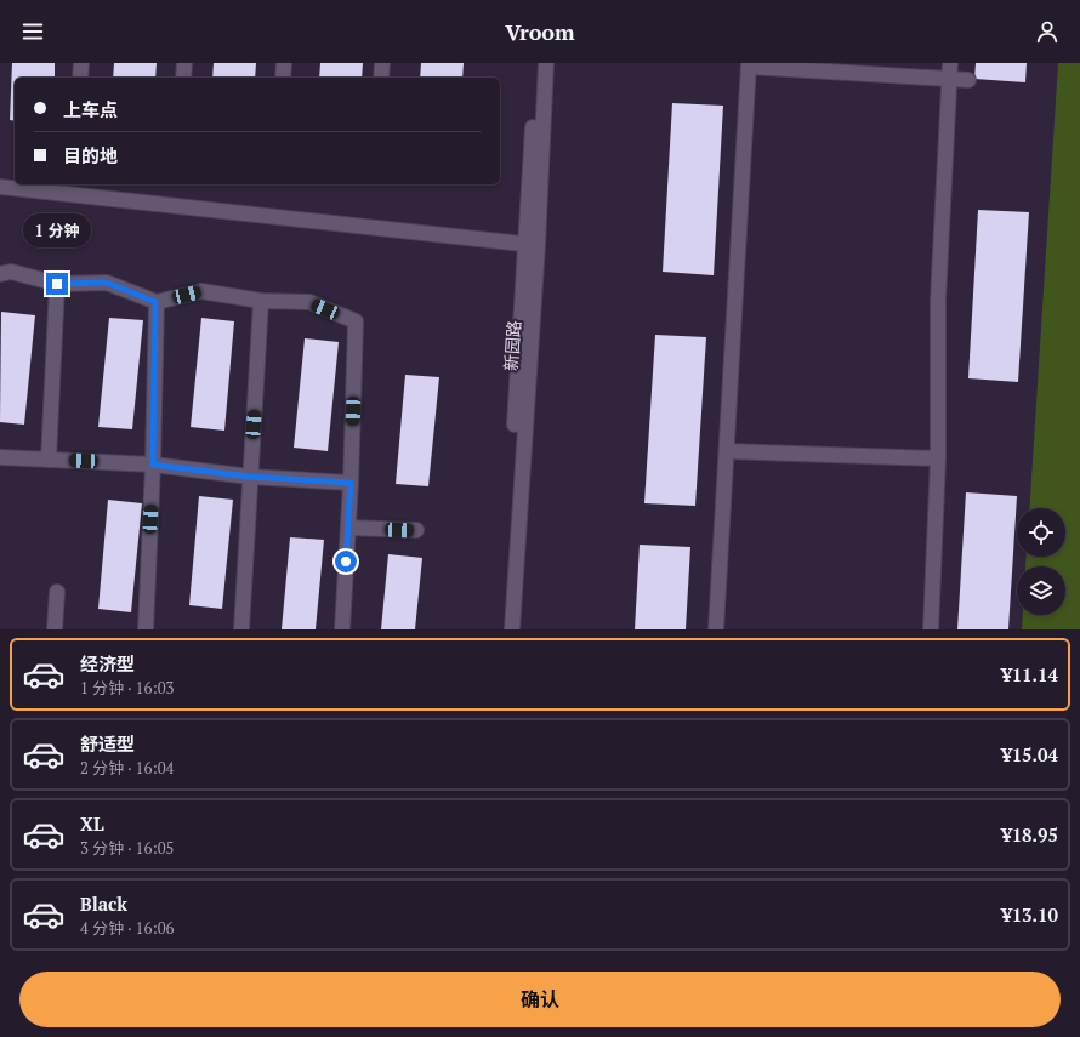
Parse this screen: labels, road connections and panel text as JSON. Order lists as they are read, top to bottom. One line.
{"streets":{"street":["新园路"]},"page":{"header":"Vroom","banner":["上车点","目的地"],"bubble":"1 分钟","list":[{"name":"经济型","note":"1 分钟 · 16:03","value":"¥11.14"},{"name":"舒适型","note":"2 分钟 · 16:04","value":"¥15.04"},{"name":"XL","note":"3 分钟 · 16:05","value":"¥18.95"},{"name":"Black","note":"4 分钟 · 16:06","value":"¥13.10"}],"buttons":"确认"}}
